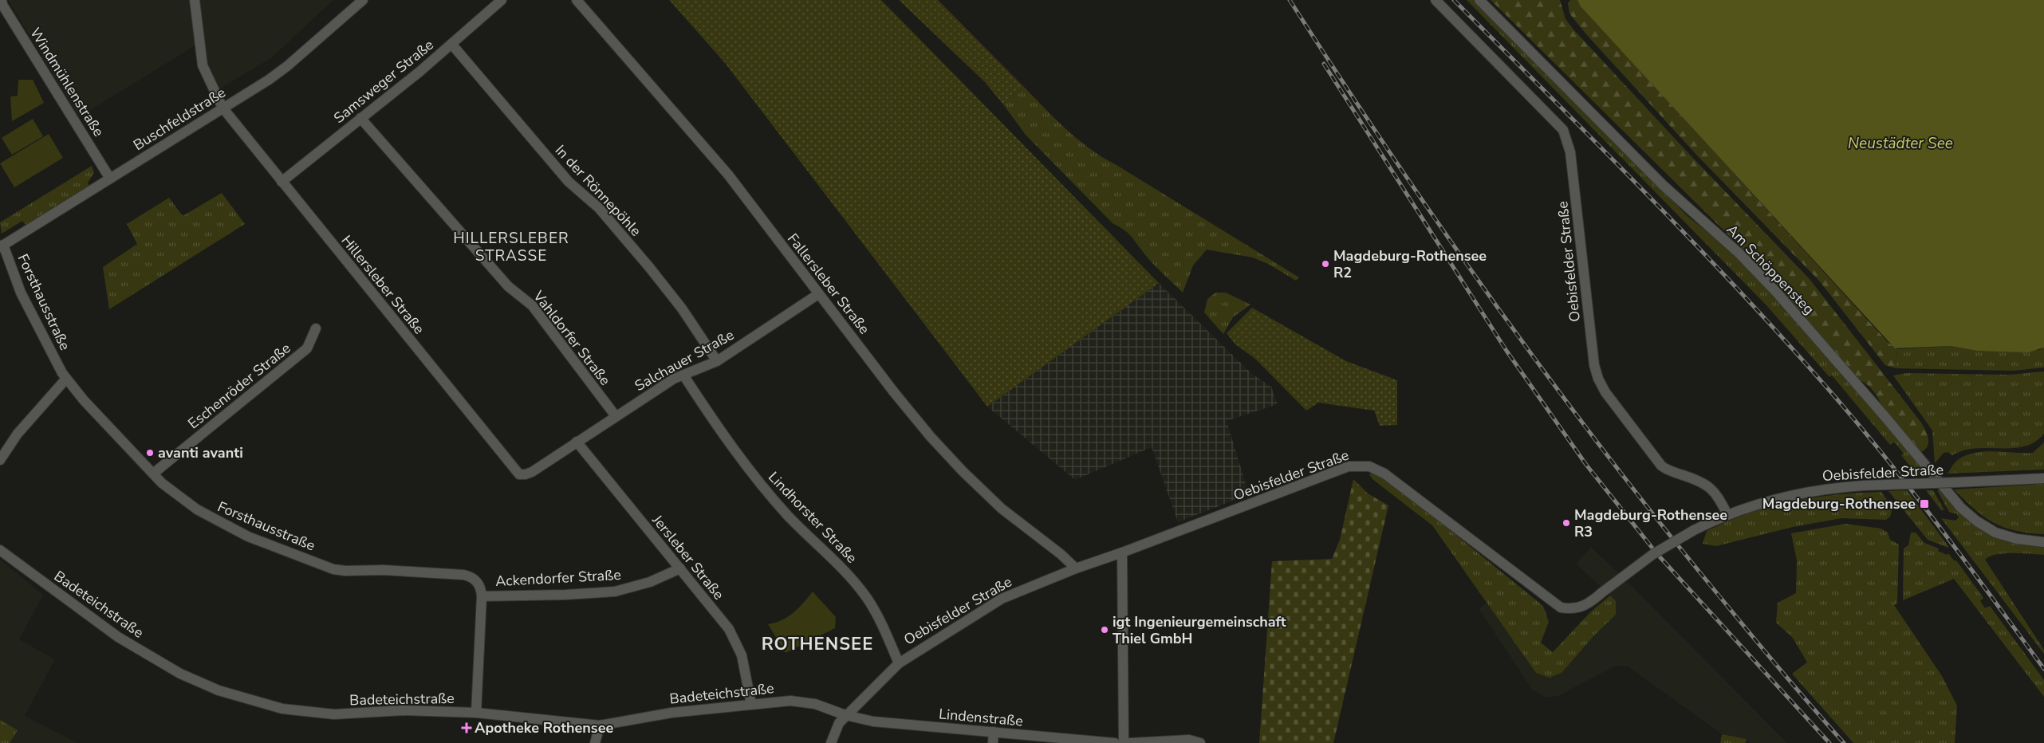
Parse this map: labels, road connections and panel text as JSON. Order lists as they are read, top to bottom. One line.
{"streets":{"street":["Samsweger Straße","Windmühlenstraße","Buschfeldstraße","In der Rönnepöhle","Oebisfelder Straße","Am Schöppensteg","Fallersleber Straße","Hillersleber Straße","Forsthausstraße","Vahldorfer Straße","Salchauer Straße","Eschenröder Straße","Lindhorster Straße","Jersleber Straße","Ackendorfer Straße","Badeteichstraße","Lindenstraße"]},"crossings":[["Samsweger Straße","In der Rönnepöhle"],["Samsweger Straße","Hillersleber Straße"],["Samsweger Straße","Vahldorfer Straße"],["Windmühlenstraße","Buschfeldstraße"],["Buschfeldstraße","Hillersleber Straße"],["Buschfeldstraße","Forsthausstraße"],["In der Rönnepöhle","Salchauer Straße"],["Oebisfelder Straße","Fallersleber Straße"],["Oebisfelder Straße","Lindhorster Straße"],["Oebisfelder Straße","Badeteichstraße"],["Oebisfelder Straße","Lindenstraße"],["Fallersleber Straße","Salchauer Straße"],["Hillersleber Straße","Salchauer Straße"],["Forsthausstraße","Eschenröder Straße"],["Forsthausstraße","Ackendorfer Straße"],["Vahldorfer Straße","Salchauer Straße"],["Salchauer Straße","Lindhorster Straße"],["Salchauer Straße","Jersleber Straße"],["Jersleber Straße","Ackendorfer Straße"],["Jersleber Straße","Badeteichstraße"],["Badeteichstraße","Lindenstraße"]],"districts":["HILLERSLEBER STRASSE","ROTHENSEE"],"water":["Neustädter See"],"places":{"other":["Magdeburg-Rothensee R2","avanti avanti","Magdeburg-Rothensee R3","igt Ingenieurgemeinschaft Thiel GmbH"],"transit":["Magdeburg-Rothensee"],"health":["Apotheke Rothensee"]}}
